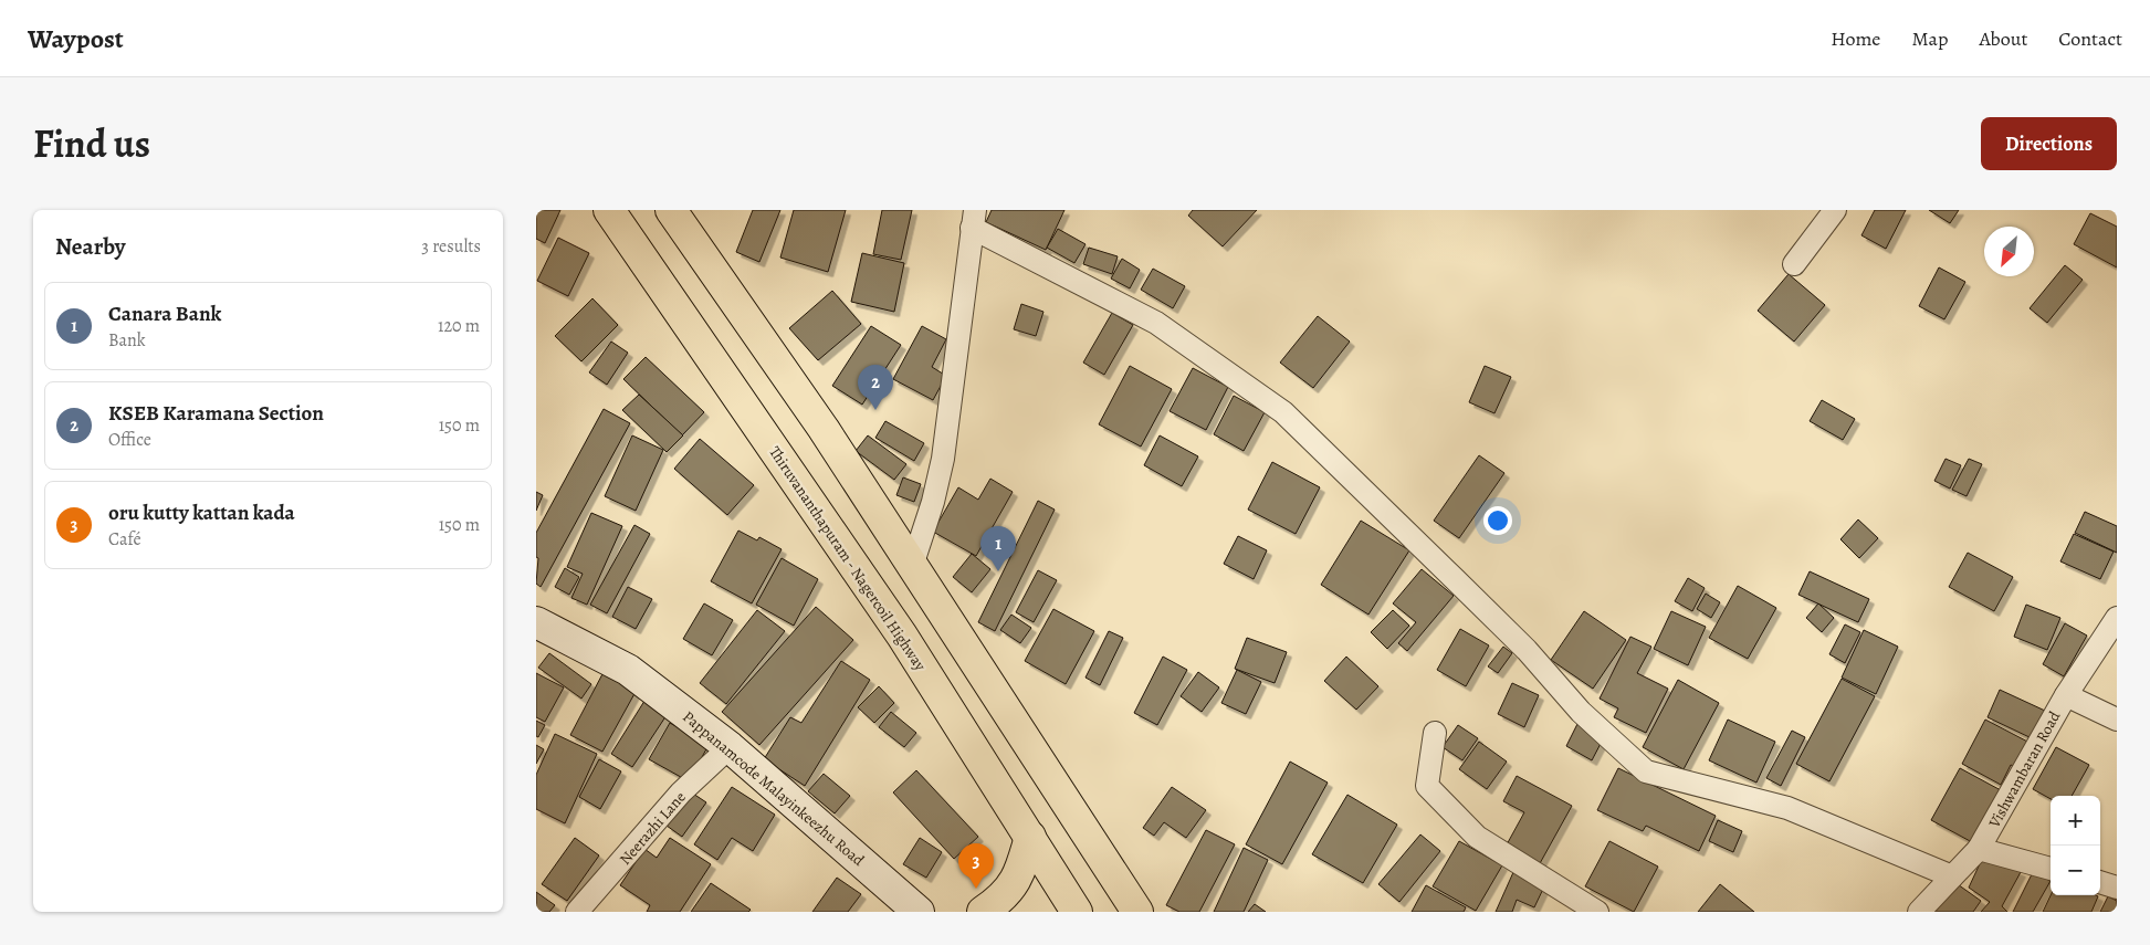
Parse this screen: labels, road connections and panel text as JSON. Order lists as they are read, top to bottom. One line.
{"streets":{"main road":["Thiruvananthapuram - Nagercoil Highway","Pappanamcode Malayinkeezhu Road"],"street":["Vishwambaran Road","Neerazhi Lane"]},"crossings":[["Pappanamcode Malayinkeezhu Road","Neerazhi Lane"]],"north":"bottom left","page":{"header":"Waypost","nav":["Home","Map","About","Contact"],"title":"Find us","buttons":"Directions","heading":["Nearby","3 results"],"list":[{"mark":"1","name":"Canara Bank","note":"Bank","value":"120 m"},{"mark":"2","name":"KSEB Karamana Section","note":"Office","value":"150 m"},{"mark":"3","name":"oru kutty kattan kada","note":"Café","value":"150 m"}],"pins":["2","1","3"],"map_buttons":["+","−"]}}
